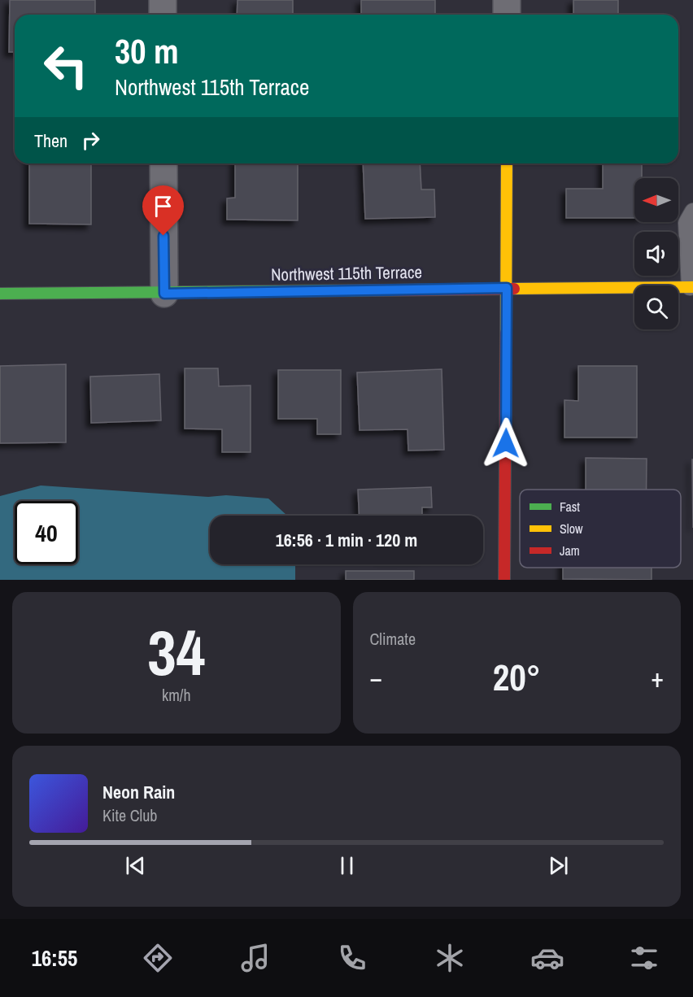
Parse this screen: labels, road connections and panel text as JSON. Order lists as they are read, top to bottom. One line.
{"streets":{"street":["Northwest 115th Terrace"]},"legend":["Fast","Slow","Jam"],"north":"left","page":{"turn":["30 m","Northwest 115th Terrace"],"then":"Then","limit":"40","trip":"16:56 · 1 min · 120 m","tile":[["34","km/h"],"Climate"],"heat":["−","20°","+"],"song":["Neon Rain","Kite Club"],"tabs":"16:55"}}
